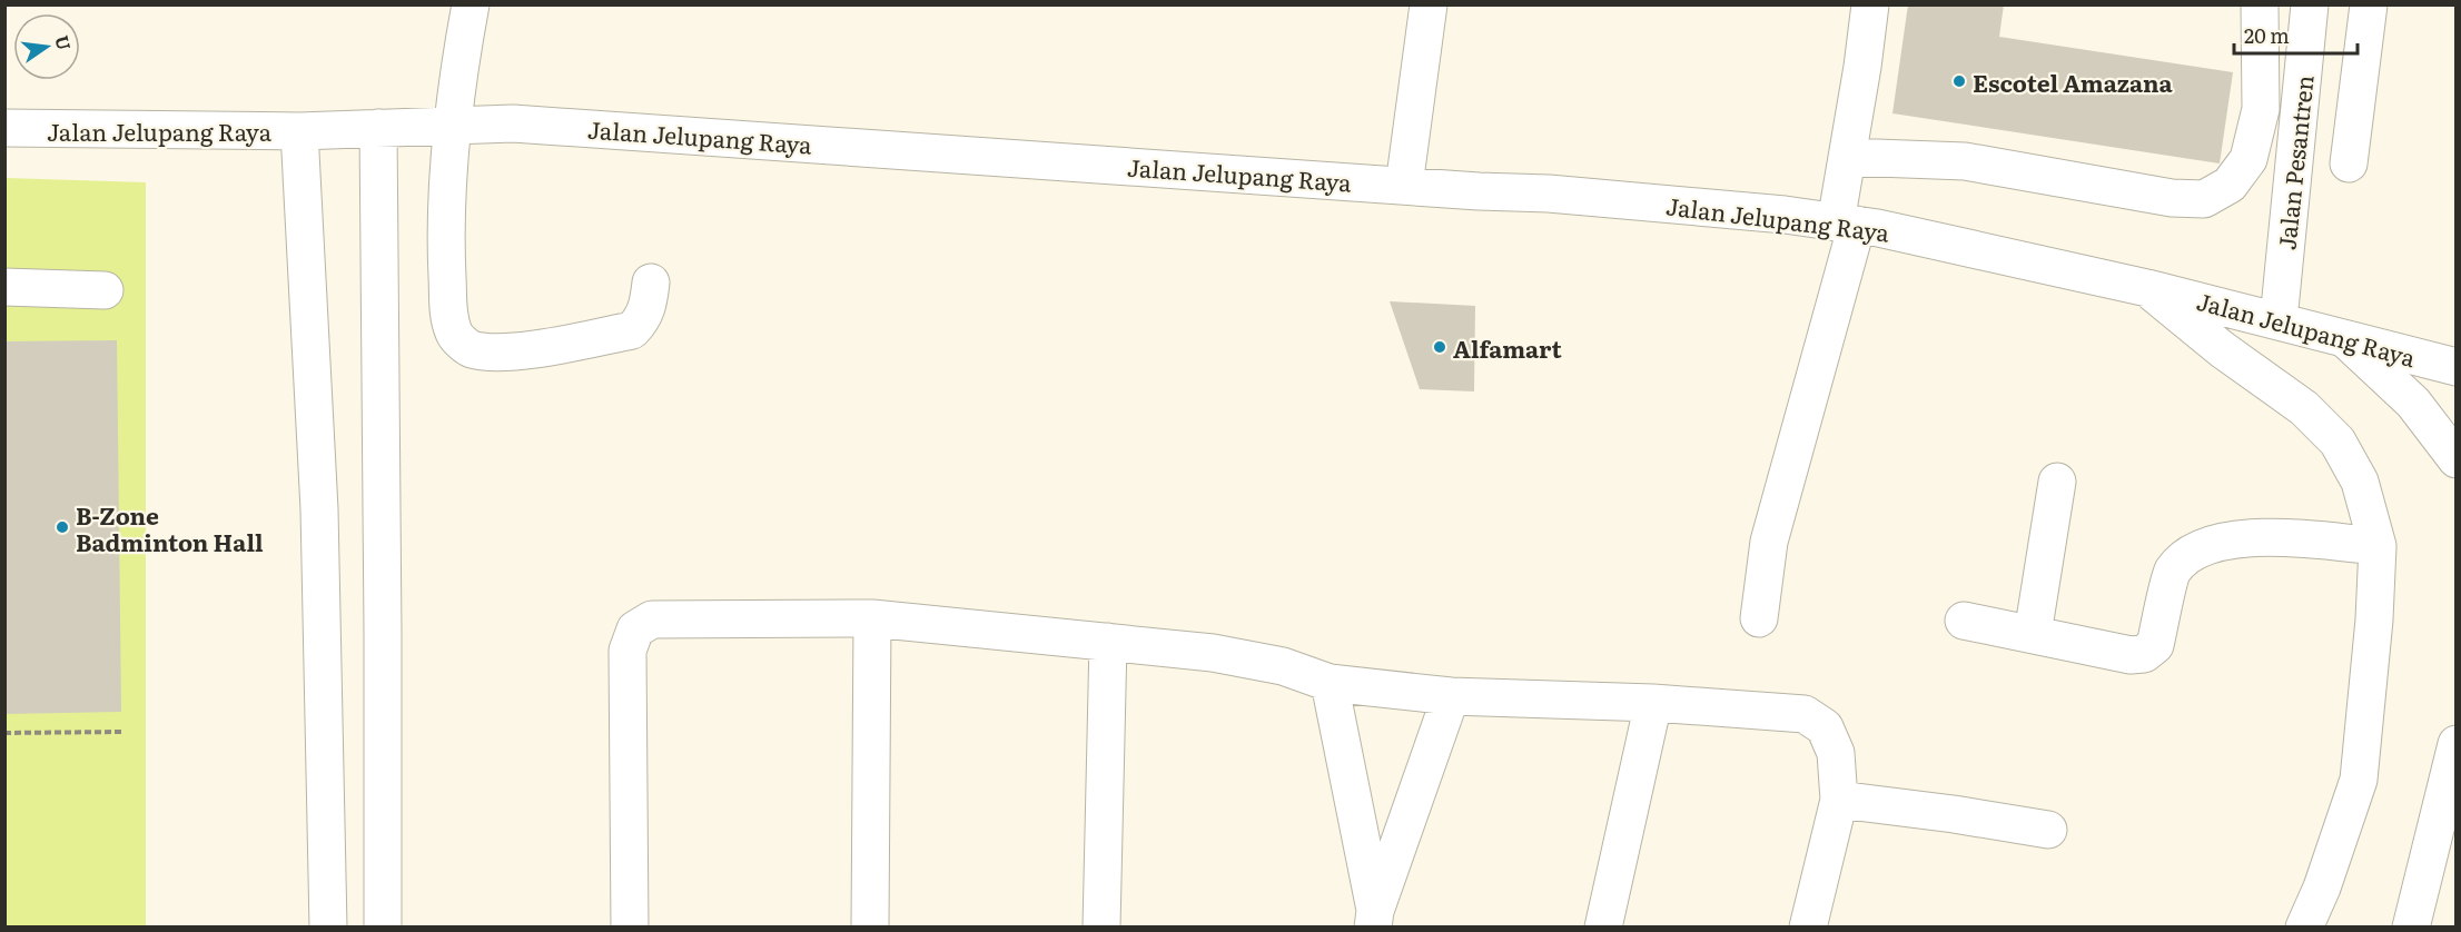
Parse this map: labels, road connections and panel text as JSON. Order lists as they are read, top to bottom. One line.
{"streets":{"main road":["Jalan Jelupang Raya","Jalan Pesantren"]},"crossings":[["Jalan Jelupang Raya","Jalan Pesantren"]],"places":["Escotel Amazana","Alfamart","B-Zone Badminton Hall"],"scale_bar":"20 m","north":"right"}
